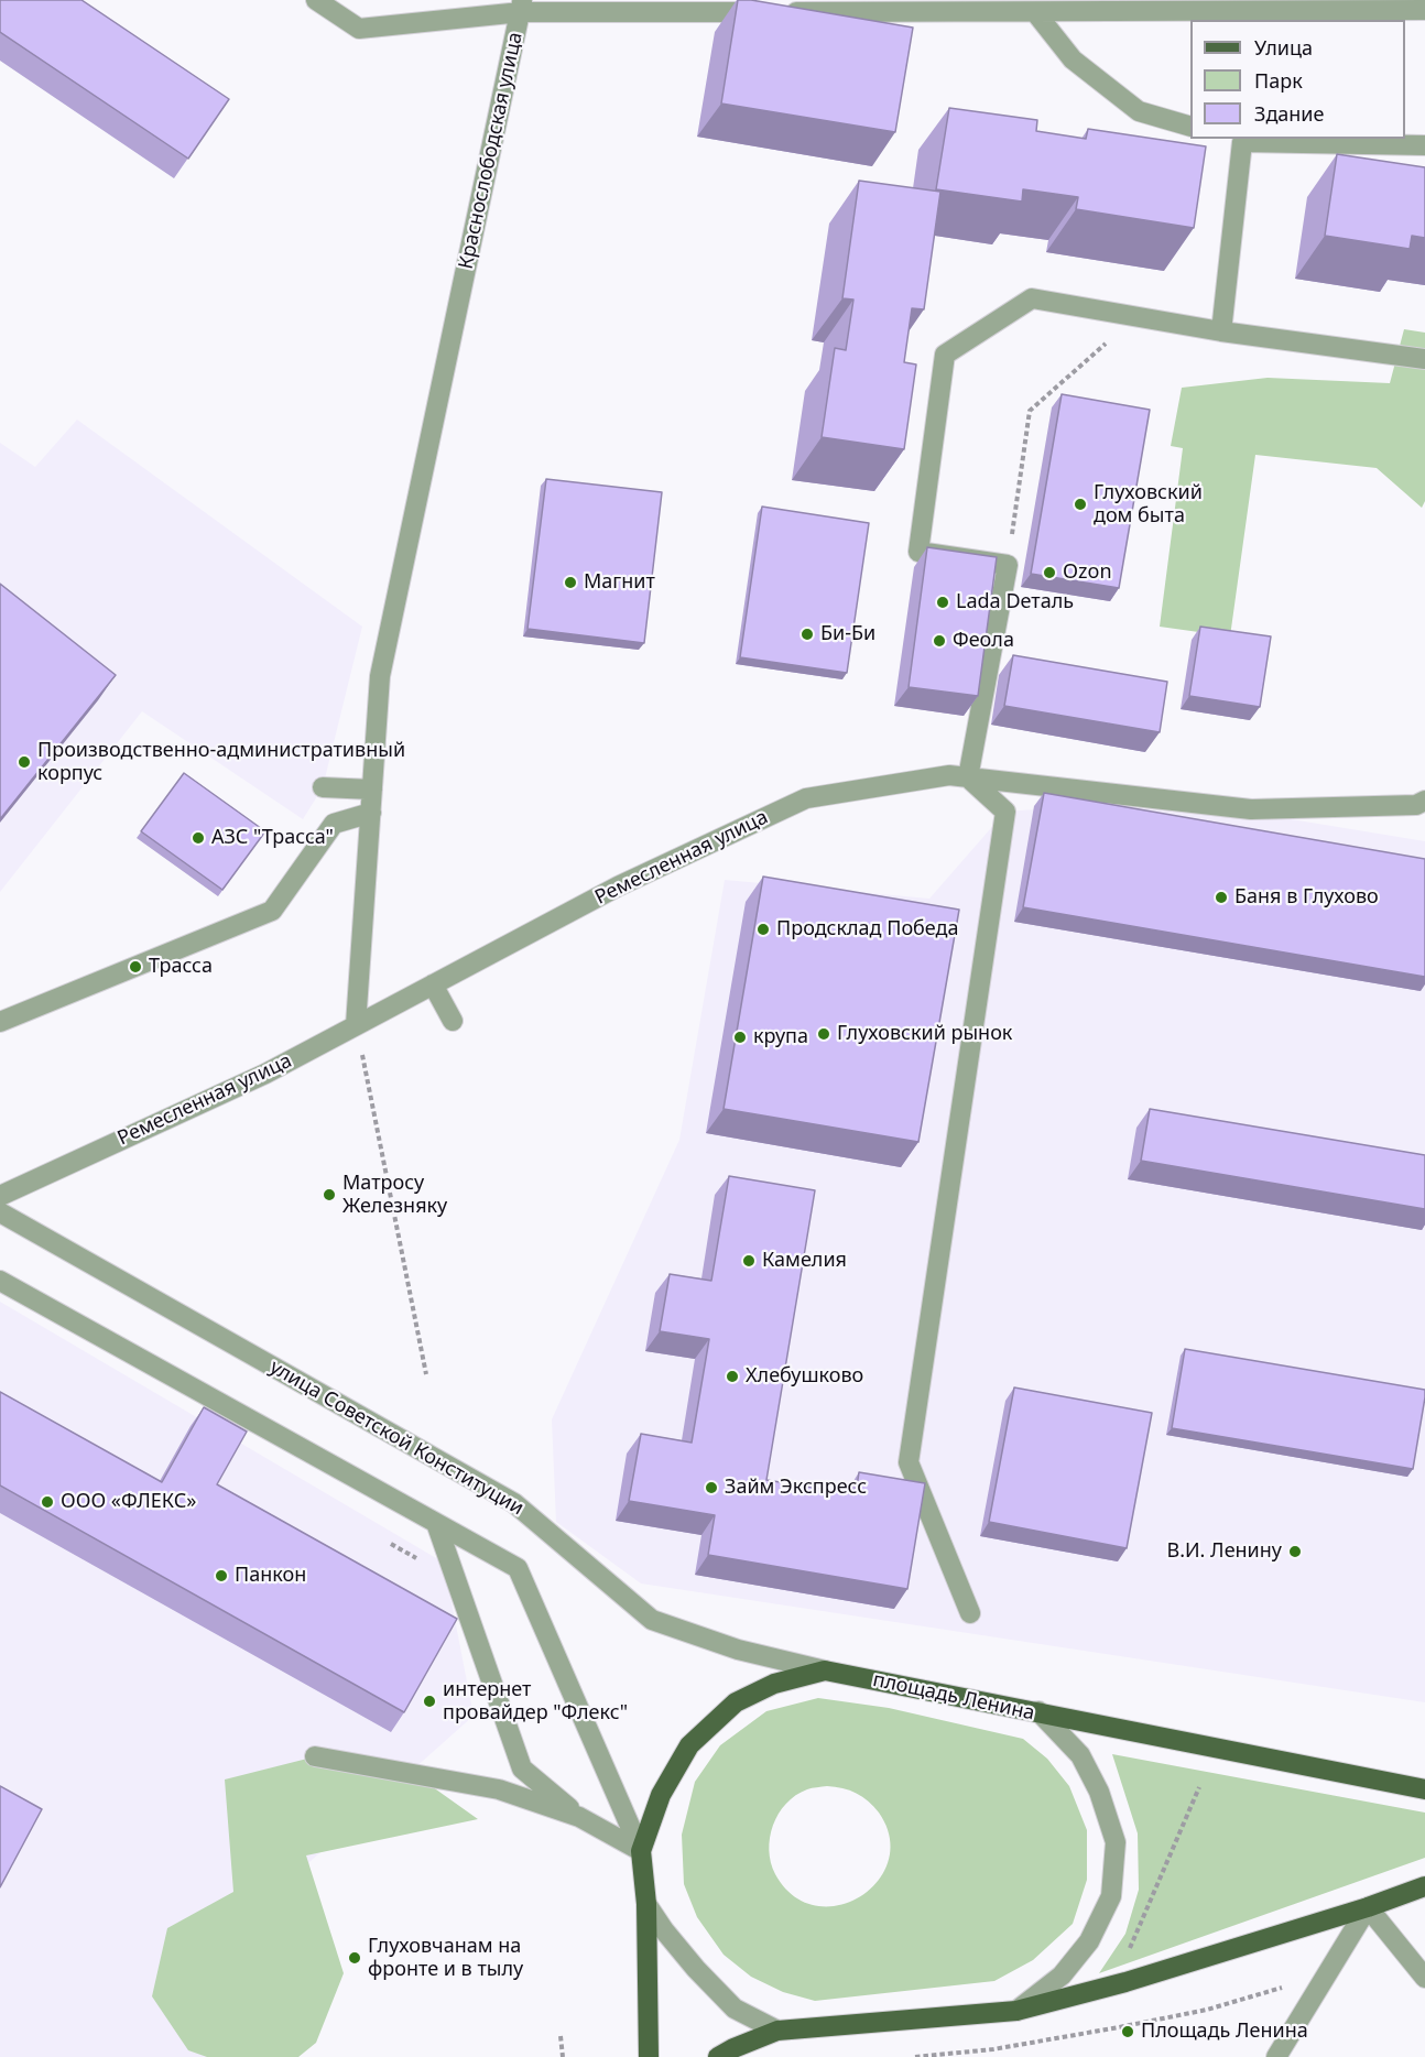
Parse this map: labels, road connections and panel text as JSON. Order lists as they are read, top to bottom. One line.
{"streets":{"main road":["площадь Ленина"],"street":["Краснослободская улица","Ремесленная улица","улица Советской Конституции"]},"crossings":[["Краснослободская улица","Ремесленная улица"],["улица Советской Конституции","площадь Ленина"]],"places":["Глуховский дом быта","Ozon","Магнит","Lada Dеталь","Би-Би","Феола","Производственно-административный корпус","АЗС \"Трасса\"","Баня в Глухово","Продсклад Победа","Трасса","Глуховский рынок","крупа","Матросу Железняку","Камелия","Хлебушково","Займ Экспресс","ООО «ФЛЕКС»","В.И. Ленину","Панкон","интернет провайдер \"Флекс\"","Глуховчанам на фронте и в тылу","Площадь Ленина"],"legend":["Улица","Парк","Здание"]}
